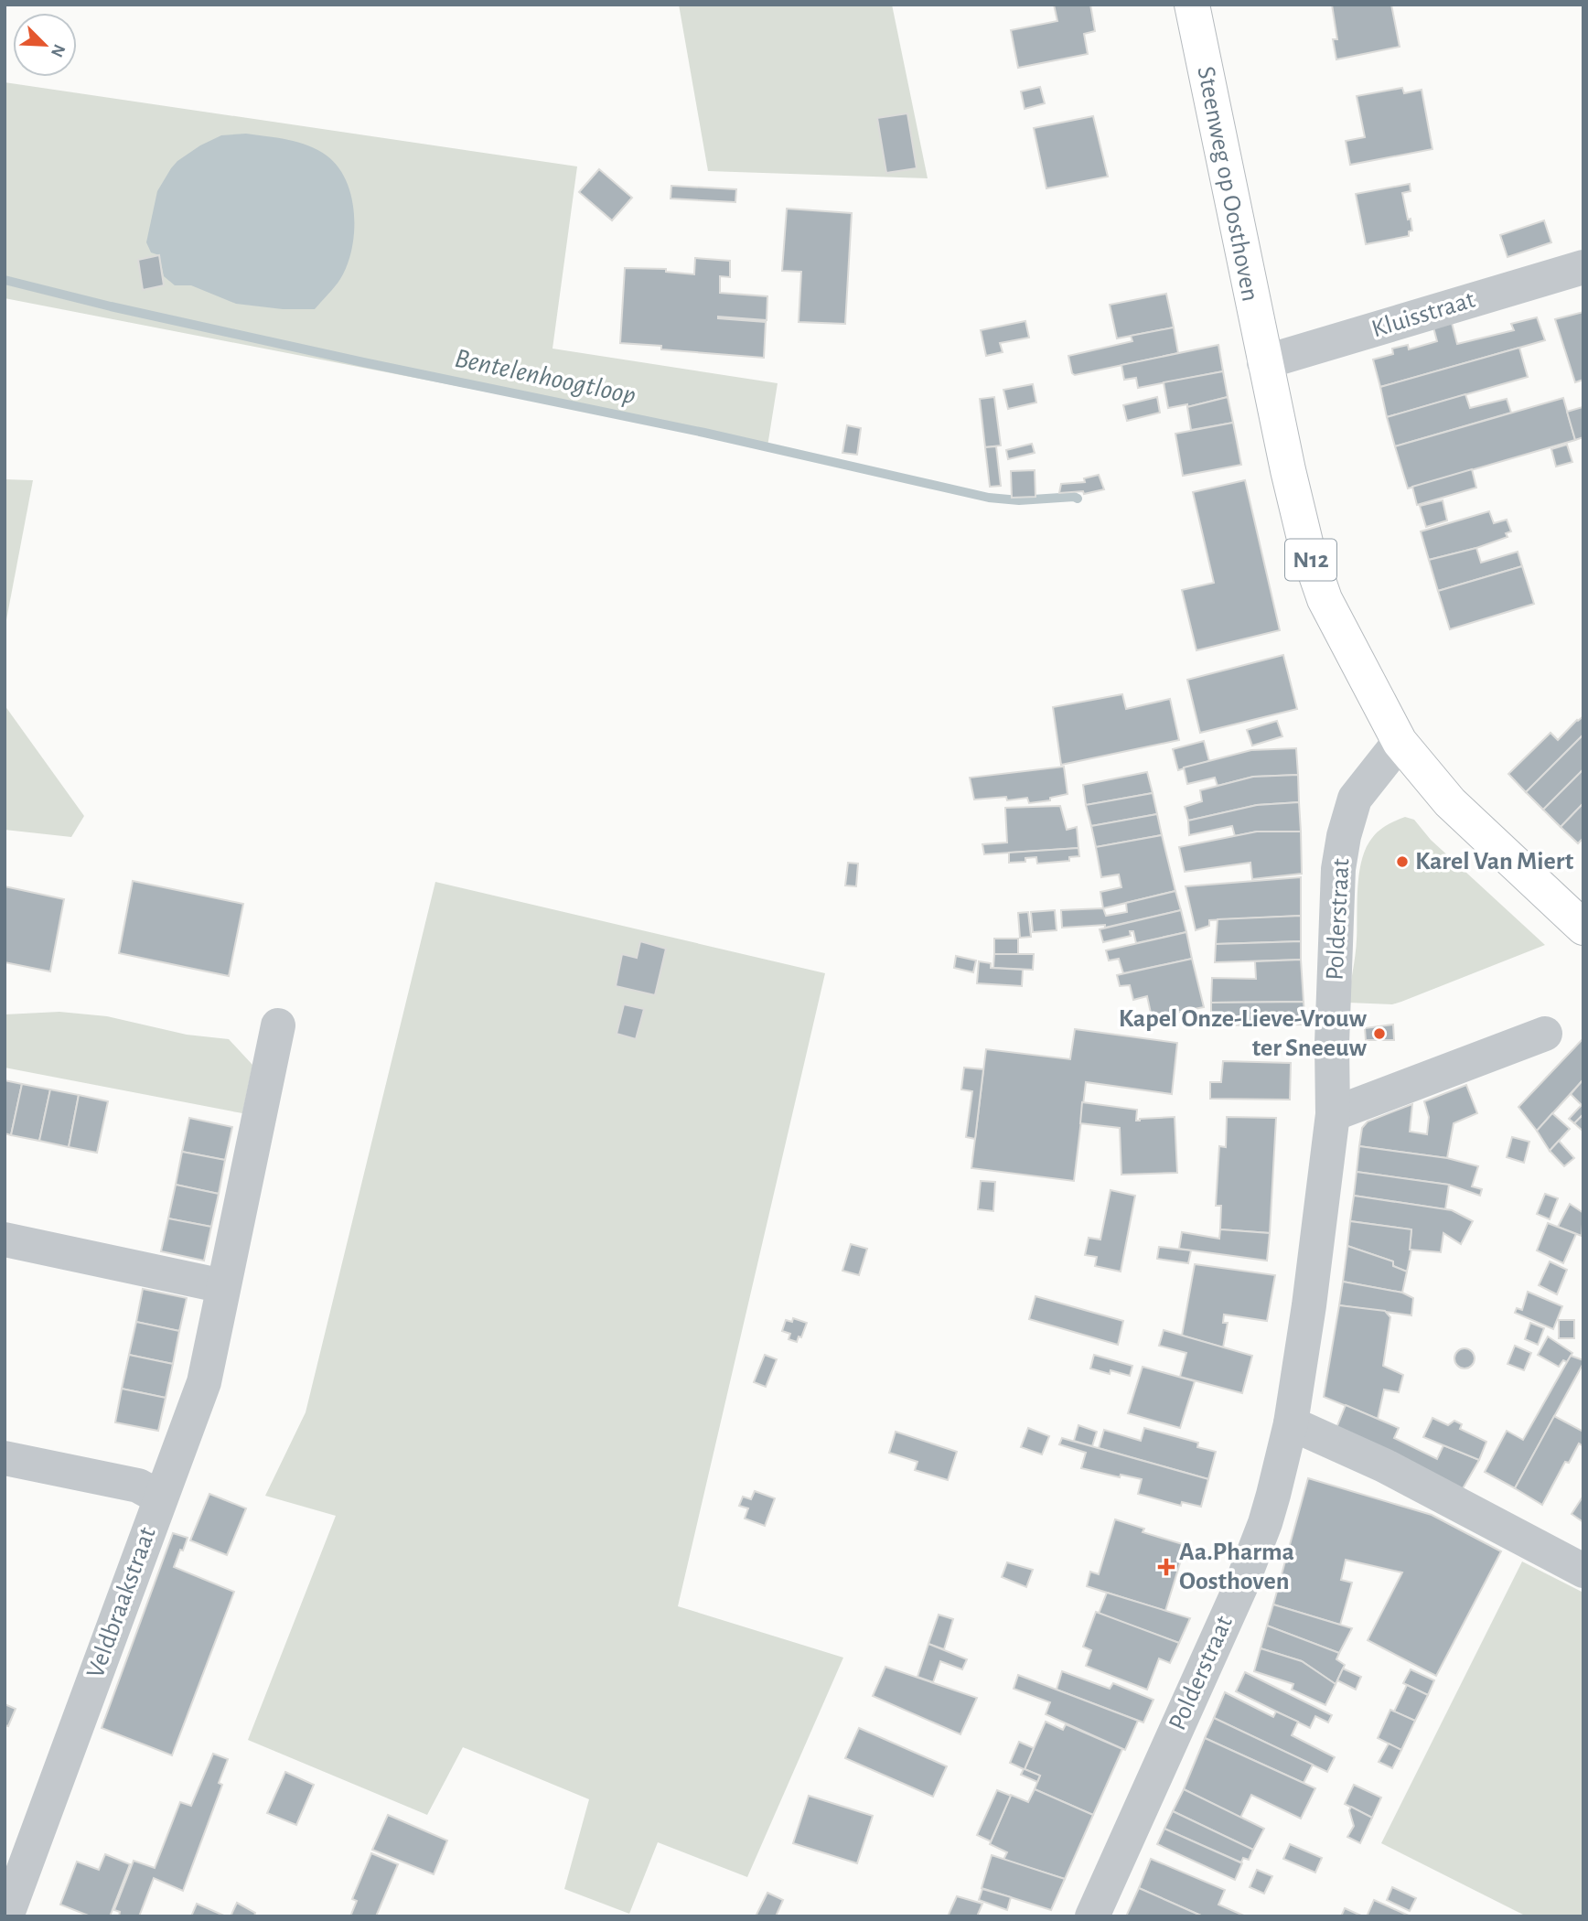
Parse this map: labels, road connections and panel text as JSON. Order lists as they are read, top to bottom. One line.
{"streets":{"main road":["Steenweg op Oosthoven","N12"],"street":["Kluisstraat","Polderstraat","Veldbraakstraat"]},"crossings":[["Steenweg op Oosthoven","Kluisstraat"],["Steenweg op Oosthoven","N12"],["Kluisstraat","N12"],["N12","Polderstraat"]],"water":["Bentelenhoogtloop"],"places":{"other":["Karel Van Miert","Kapel Onze-Lieve-Vrouw ter Sneeuw"],"health":["Aa.Pharma Oosthoven"]},"north":"bottom right"}
